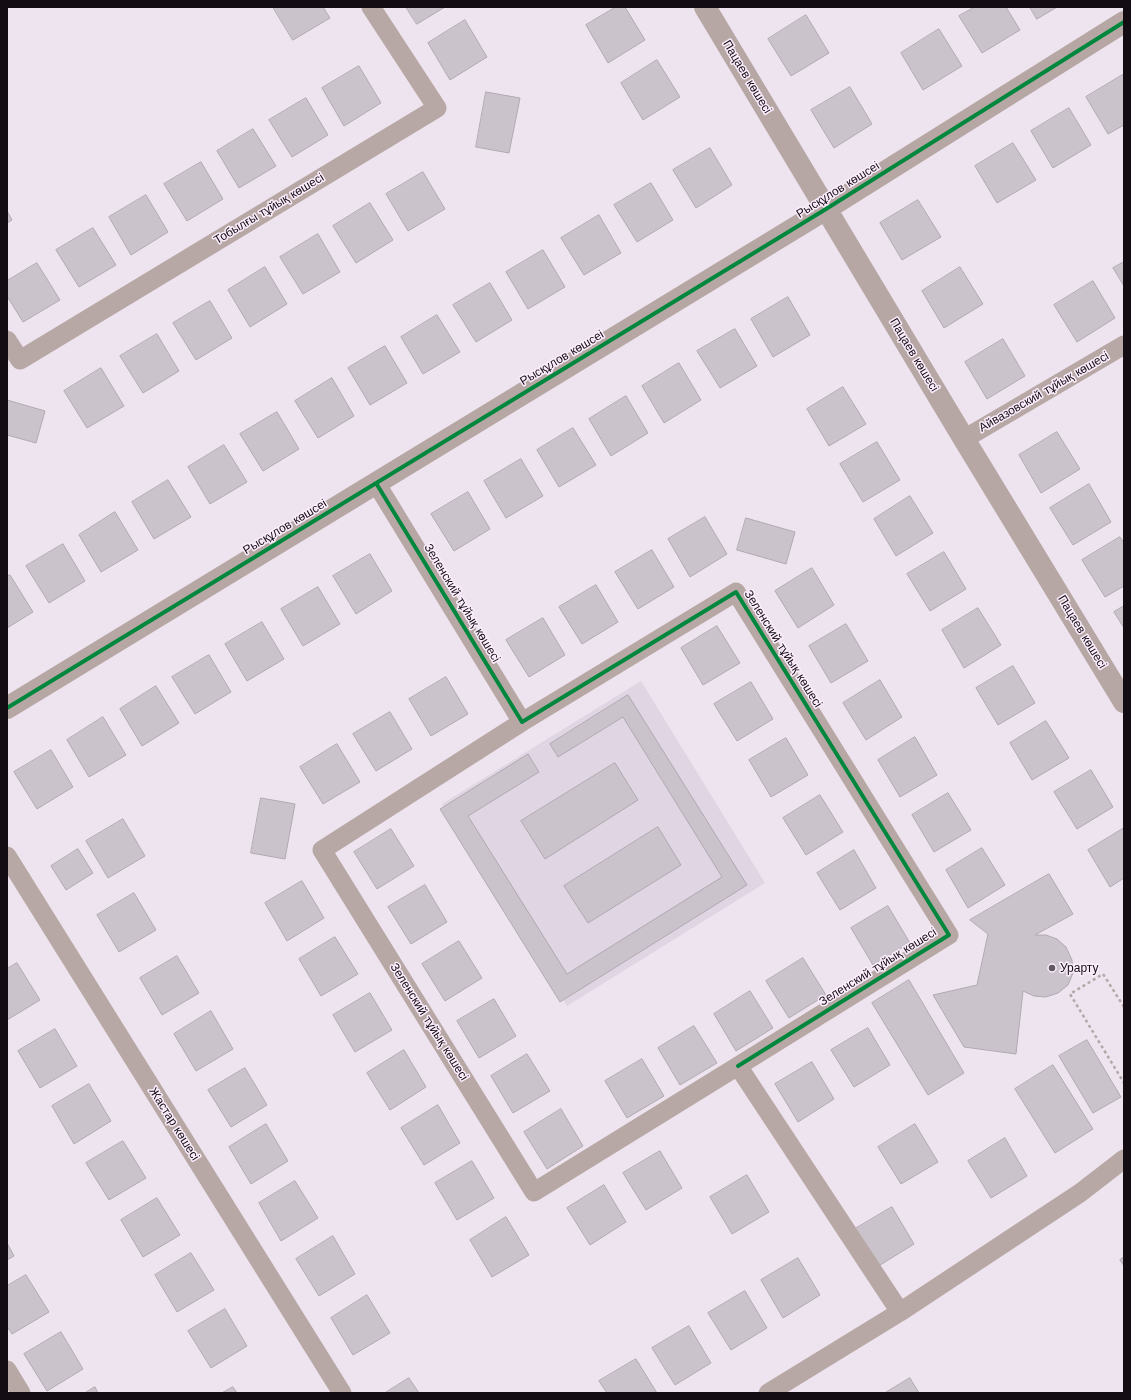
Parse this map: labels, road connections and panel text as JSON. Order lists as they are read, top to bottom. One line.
{"streets":{"street":["Пацаев көшесі","Рысқұлов көшсеі","Тобылғы тұйық көшесі","Айвазовский тұйық көшесі","Зеленский тұйық көшесі","Жастар көшесі"]},"crossings":[["Пацаев көшесі","Рысқұлов көшсеі"],["Пацаев көшесі","Айвазовский тұйық көшесі"],["Рысқұлов көшсеі","Зеленский тұйық көшесі"]],"places":["Урарту"]}
